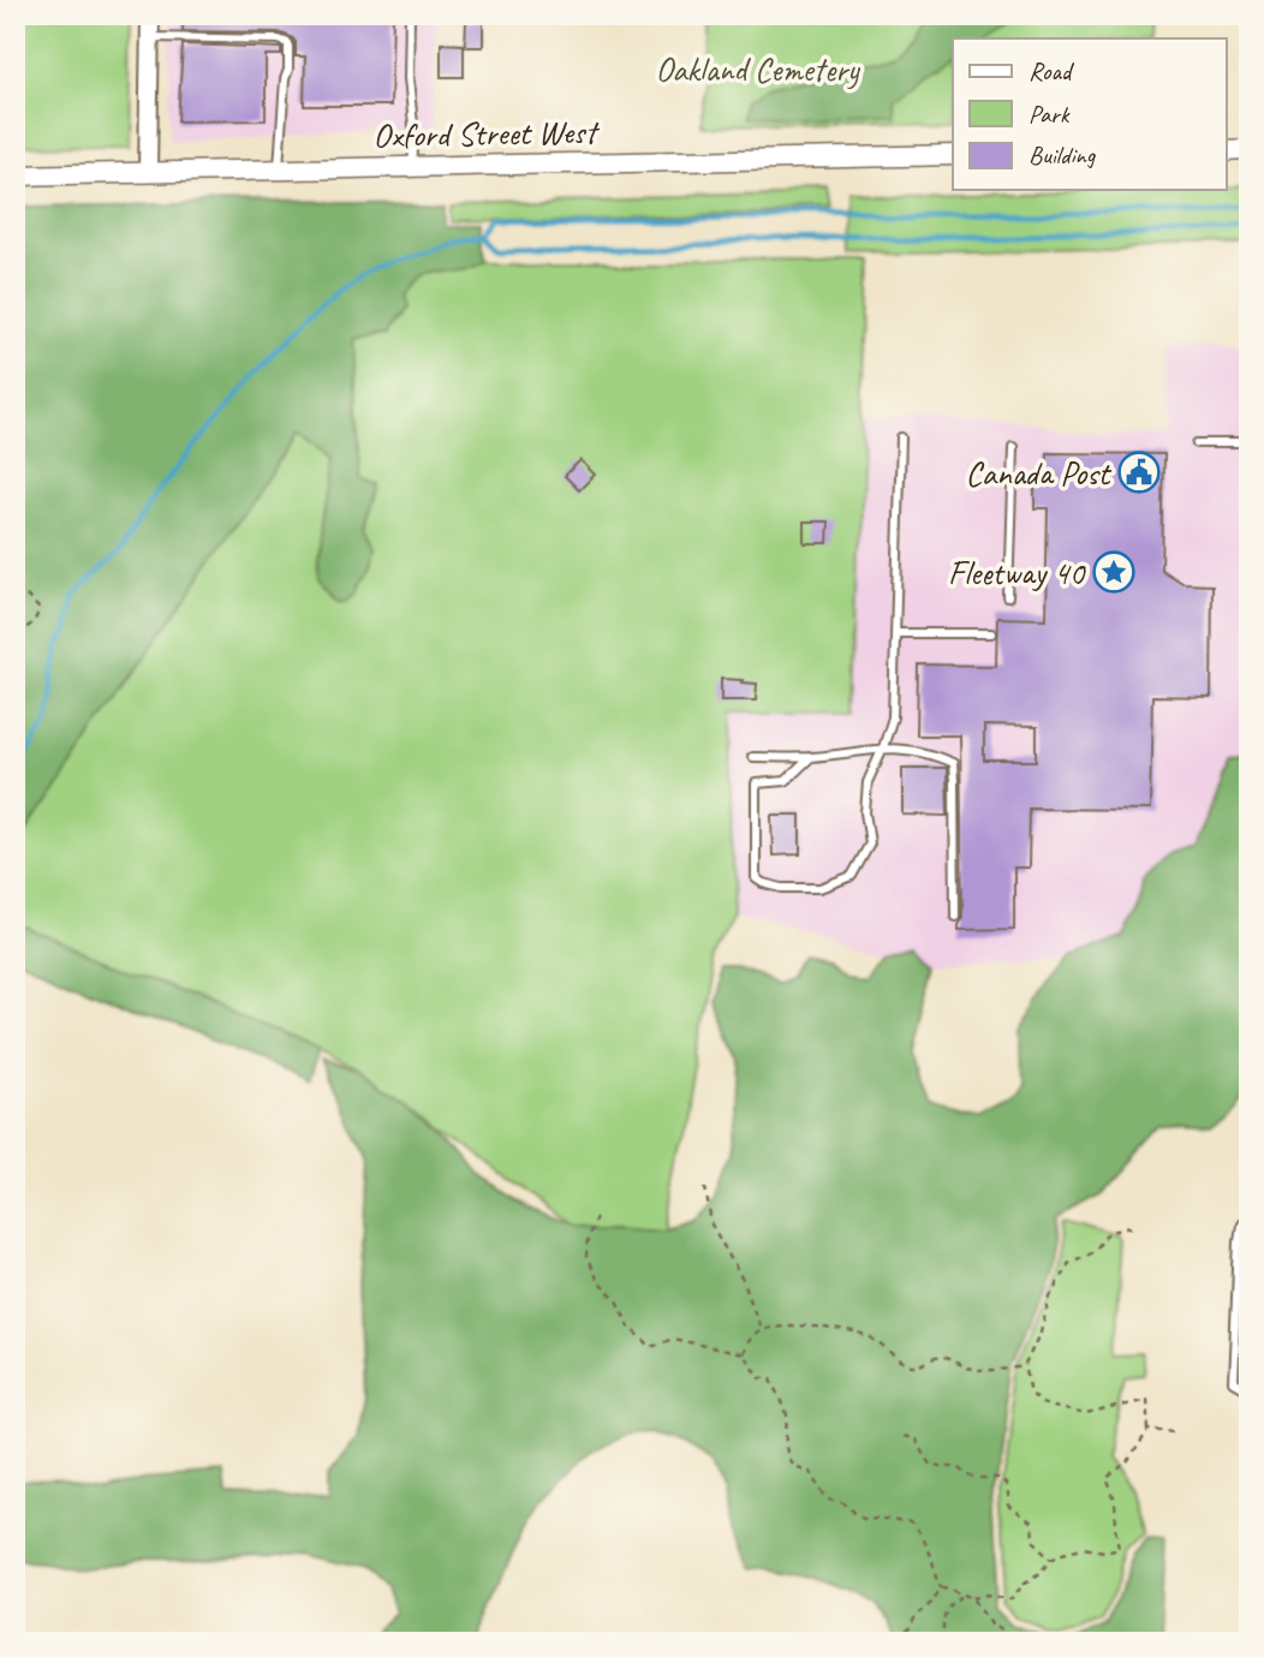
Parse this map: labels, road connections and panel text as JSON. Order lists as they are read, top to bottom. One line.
{"streets":{"main road":["Oxford Street West"]},"parks":["Oakland Cemetery"],"places":{"public building":["Canada Post"],"place":["Fleetway 40"]},"legend":["Road","Park","Building"]}
